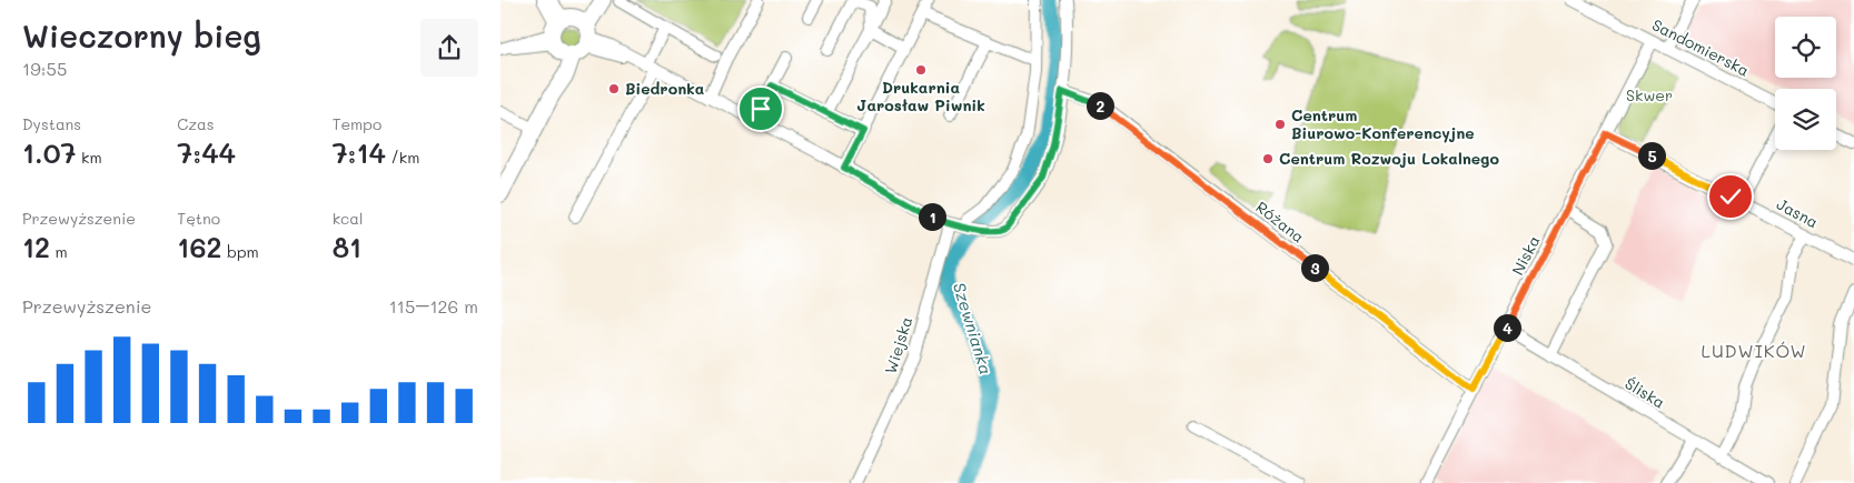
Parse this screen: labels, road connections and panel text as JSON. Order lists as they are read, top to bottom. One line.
{"streets":{"street":["Sandomierska","Jasna","Różana","Niska","Wiejska","Śliska"]},"crossings":[["Sandomierska","Niska"],["Jasna","Niska"],["Różana","Niska"],["Niska","Śliska"]],"districts":["LUDWIKÓW"],"water":["Szewnianka"],"parks":["Skwer"],"places":["Drukarnia Jarosław Piwnik","Biedronka","Centrum Biurowo-Konferencyjne","Centrum Rozwoju Lokalnego"],"page":{"heading":["Wieczorny bieg","19:55"],"pins":["2","5","1","3","4"],"stats":[["Dystans","1.07 km"],["Czas","7:44"],["Tempo","7:14 /km"],["Przewyższenie","12 m"],["Tętno","162 bpm"],["kcal","81"]],"chart":["Przewyższenie","115–126 m"]}}
